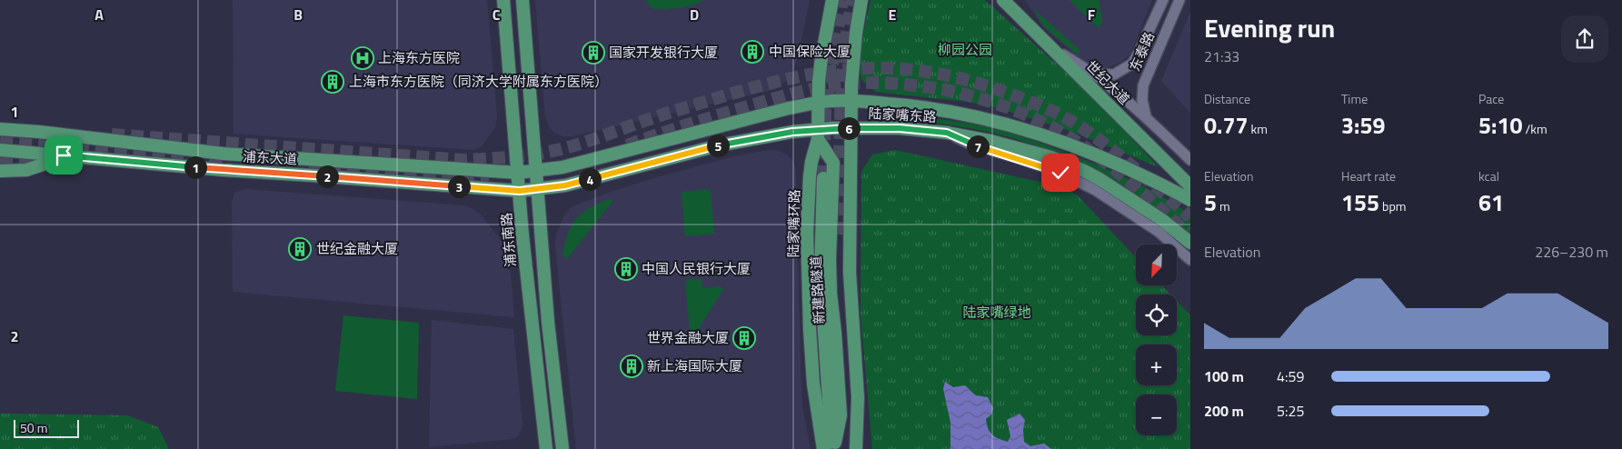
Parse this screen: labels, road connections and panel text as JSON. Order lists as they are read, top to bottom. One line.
{"streets":{"main road":["世纪大道","陆家嘴东路","浦东大道","陆家嘴环路","浦东南路","新建路隧道"],"street":["东泰路"]},"crossings":[["东泰路","世纪大道"],["陆家嘴东路","浦东大道"],["陆家嘴东路","陆家嘴环路"],["陆家嘴东路","新建路隧道"],["浦东大道","浦东南路"],["陆家嘴环路","新建路隧道"]],"parks":["柳园公园","陆家嘴绿地"],"places":{"building":["中国保险大厦","国家开发银行大厦","上海市东方医院（同济大学附属东方医院）","世纪金融大厦","中国人民银行大厦","世界金融大厦","新上海国际大厦"],"hospital":["上海东方医院"]},"scale_bar":"50 m","north":"bottom left","page":{"heading":["Evening run","21:33"],"stats":[["Distance","0.77 km"],["Time","3:59"],["Pace","5:10 /km"],["Elevation","5 m"],["Heart rate","155 bpm"],["kcal","61"]],"pins":["6","5","7","1","2","4","3"],"chart":["Elevation","226–230 m"],"map_buttons":["+","−"],"list":[{"name":"100 m","note":"4:59"},{"name":"200 m","note":"5:25"}],"scale":"50 m"},"grid":{"columns":["A","B","C","D","E","F"],"rows":["1","2"]}}
